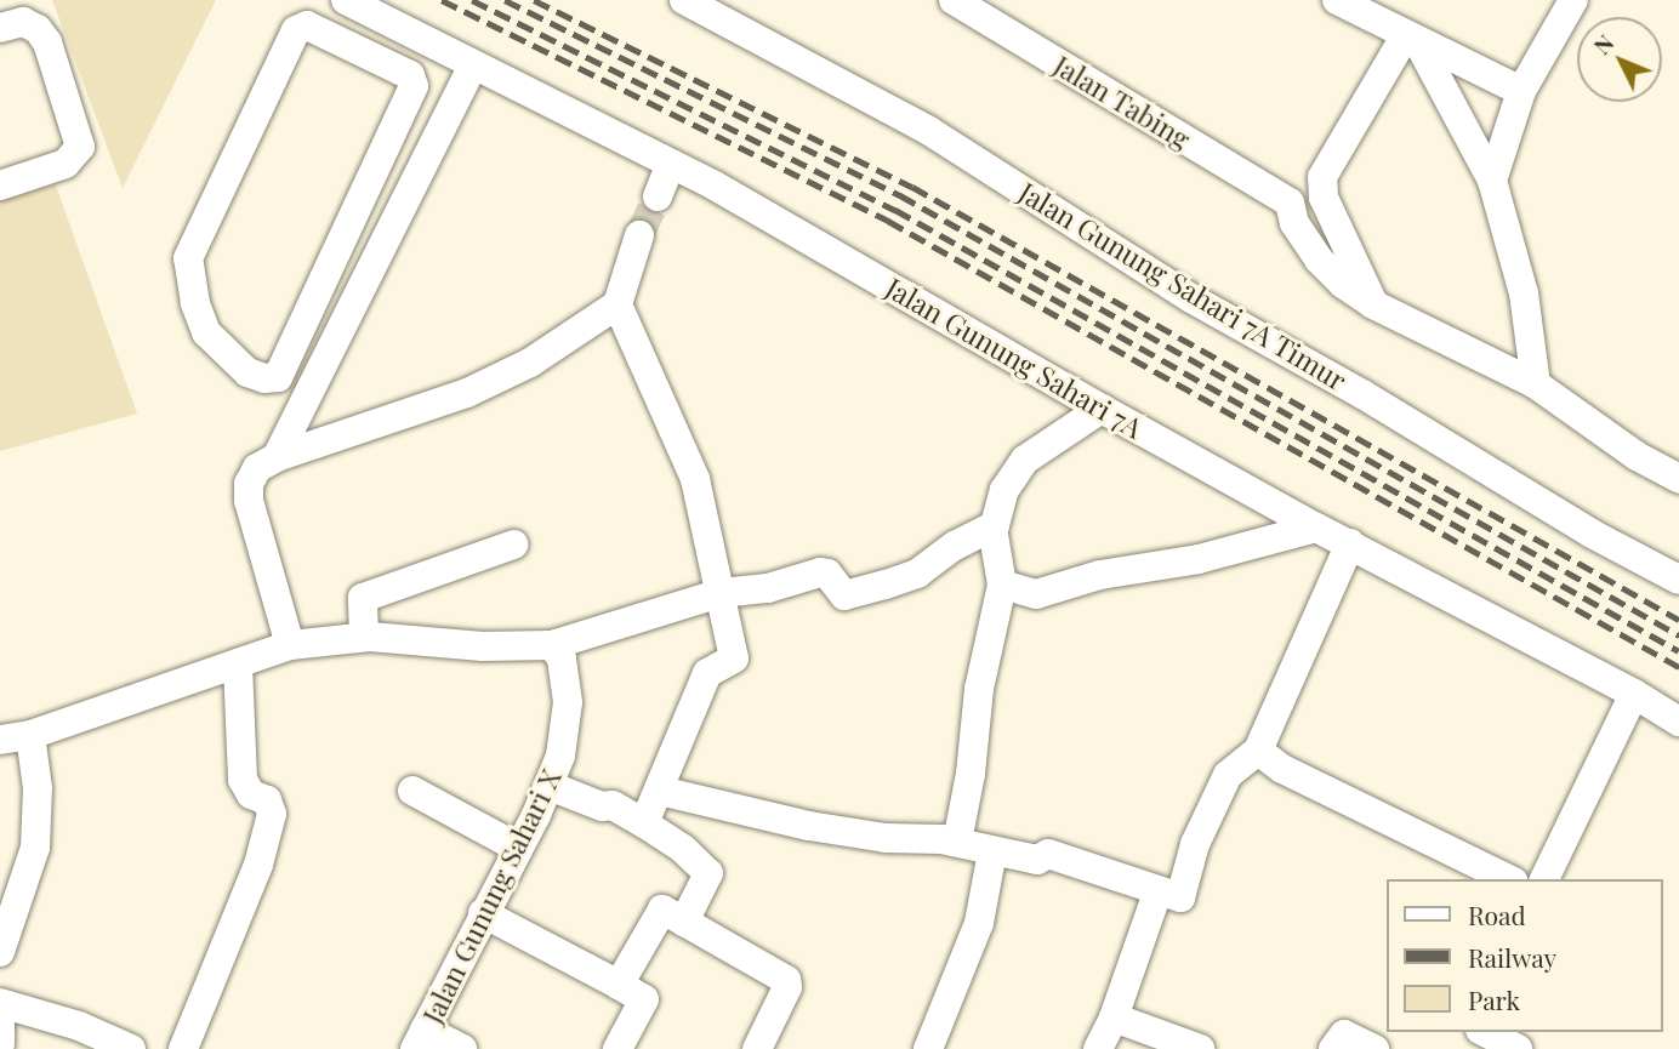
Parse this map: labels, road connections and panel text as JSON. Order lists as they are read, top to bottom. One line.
{"streets":{"street":["Jalan Tabing","Jalan Gunung Sahari 7A Timur","Jalan Gunung Sahari 7A","Jalan Gunung Sahari X"]},"legend":["Road","Railway","Park"],"north":"top left"}
